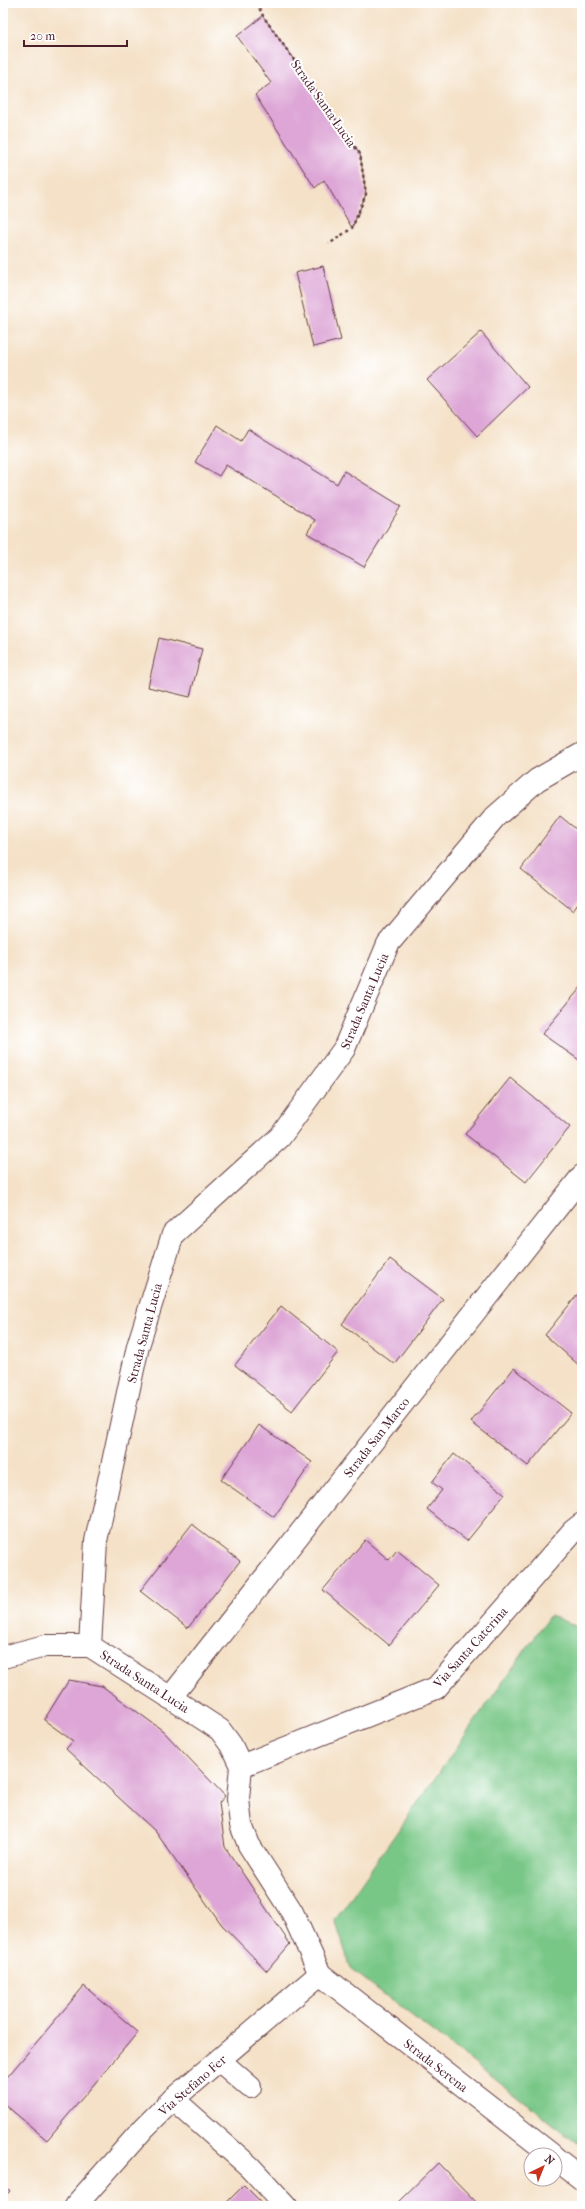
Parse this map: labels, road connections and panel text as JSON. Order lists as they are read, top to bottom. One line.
{"streets":{"street":["Strada Santa Lucia","Strada San Marco","Via Santa Caterina","Strada Serena","Via Stefano Fer"]},"crossings":[["Strada Santa Lucia","Strada San Marco"],["Strada Santa Lucia","Via Santa Caterina"],["Strada Serena","Via Stefano Fer"]],"scale_bar":"20 m","north":"top right"}
